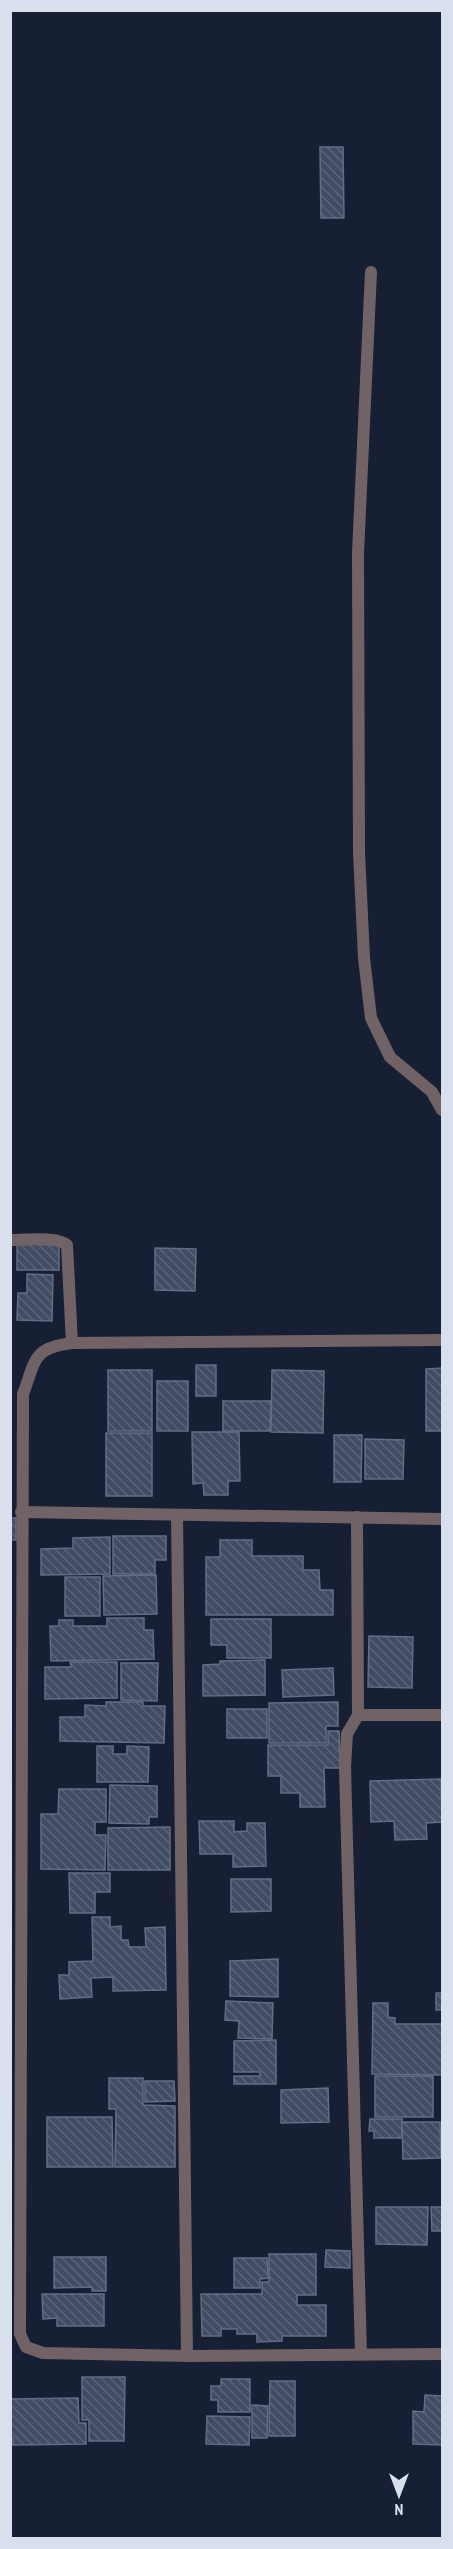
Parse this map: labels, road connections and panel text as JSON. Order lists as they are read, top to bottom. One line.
{"north":"bottom"}
